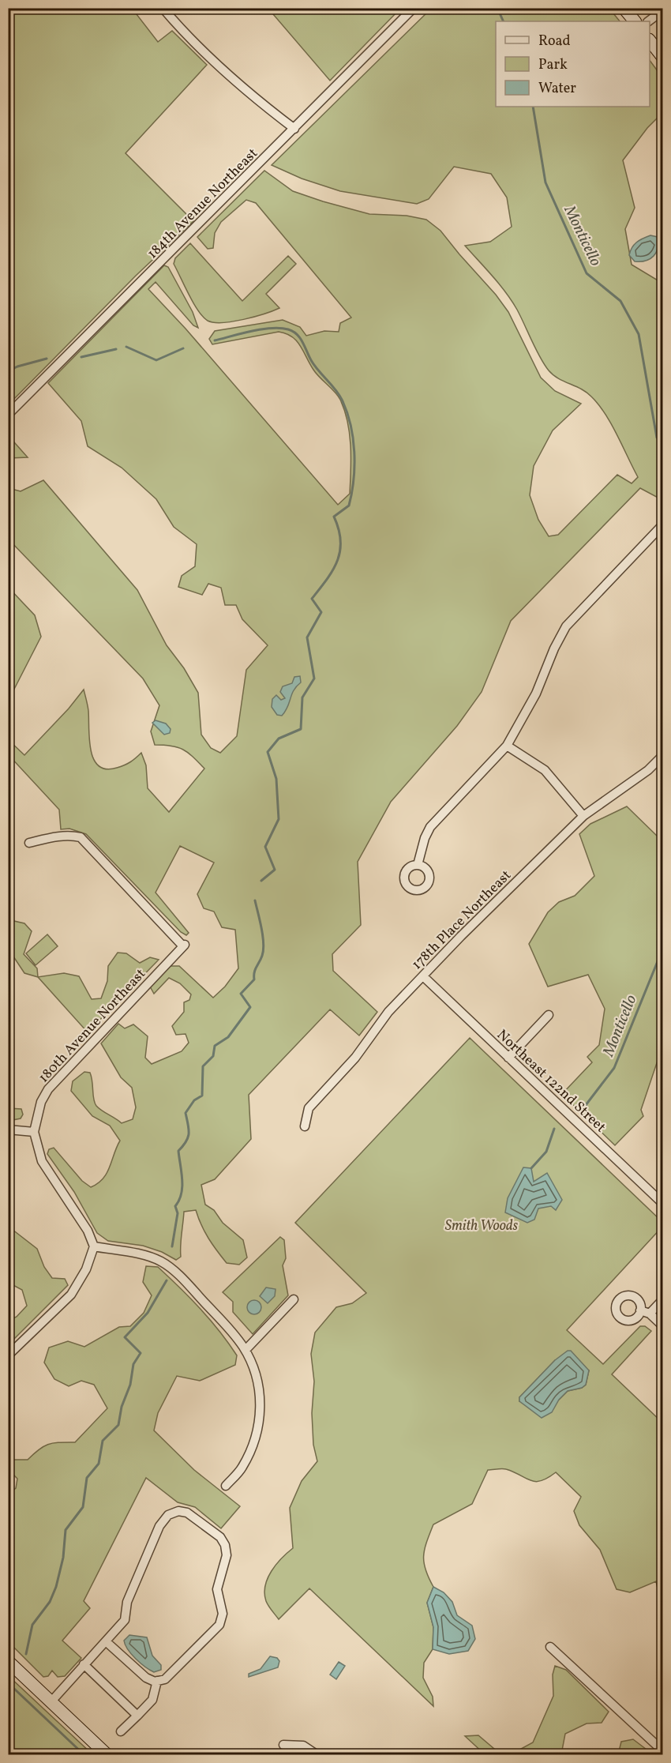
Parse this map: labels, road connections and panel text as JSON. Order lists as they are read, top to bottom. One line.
{"streets":{"street":["184th Avenue Northeast","178th Place Northeast","180th Avenue Northeast","Northeast 122nd Street"]},"crossings":[["178th Place Northeast","Northeast 122nd Street"]],"water":["Monticello"],"parks":["Smith Woods"],"legend":["Road","Park","Water"]}
